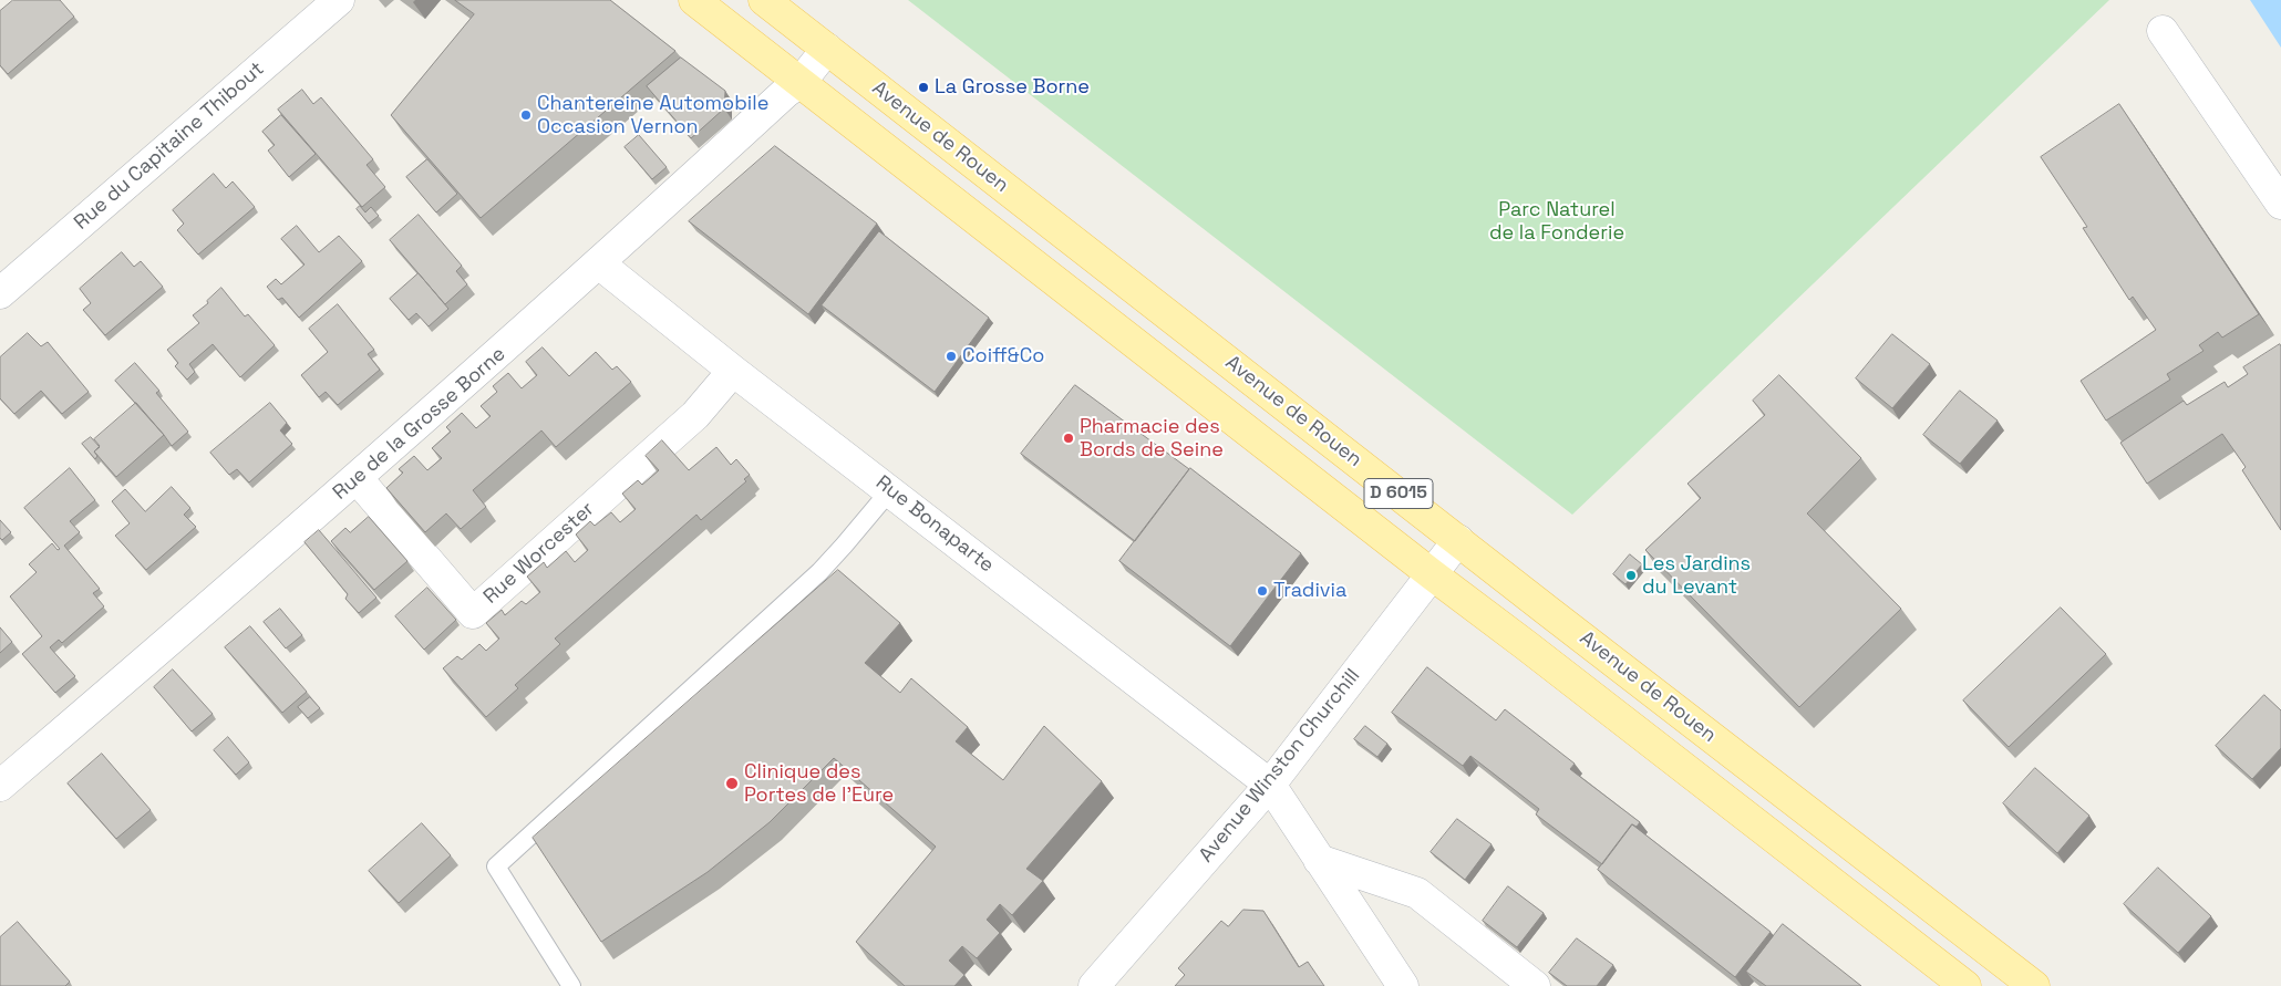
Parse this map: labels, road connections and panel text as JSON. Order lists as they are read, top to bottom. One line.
{"streets":{"main road":["Avenue de Rouen","D 6015"],"street":["Rue du Capitaine Thibout","Rue de la Grosse Borne","Rue Bonaparte","Rue Worcester","Avenue Winston Churchill"]},"crossings":[["Avenue de Rouen","Rue de la Grosse Borne"],["Avenue de Rouen","Avenue Winston Churchill"],["Rue de la Grosse Borne","Rue Bonaparte"],["Rue de la Grosse Borne","Rue Worcester"],["Rue Bonaparte","Rue Worcester"],["Rue Bonaparte","Avenue Winston Churchill"]],"parks":["Parc Naturel de la Fonderie"],"places":["La Grosse Borne","Chantereine Automobile Occasion Vernon","Coiff&Co","Pharmacie des Bords de Seine","Les Jardins du Levant","Tradivia","Clinique des Portes de l'Eure"]}
